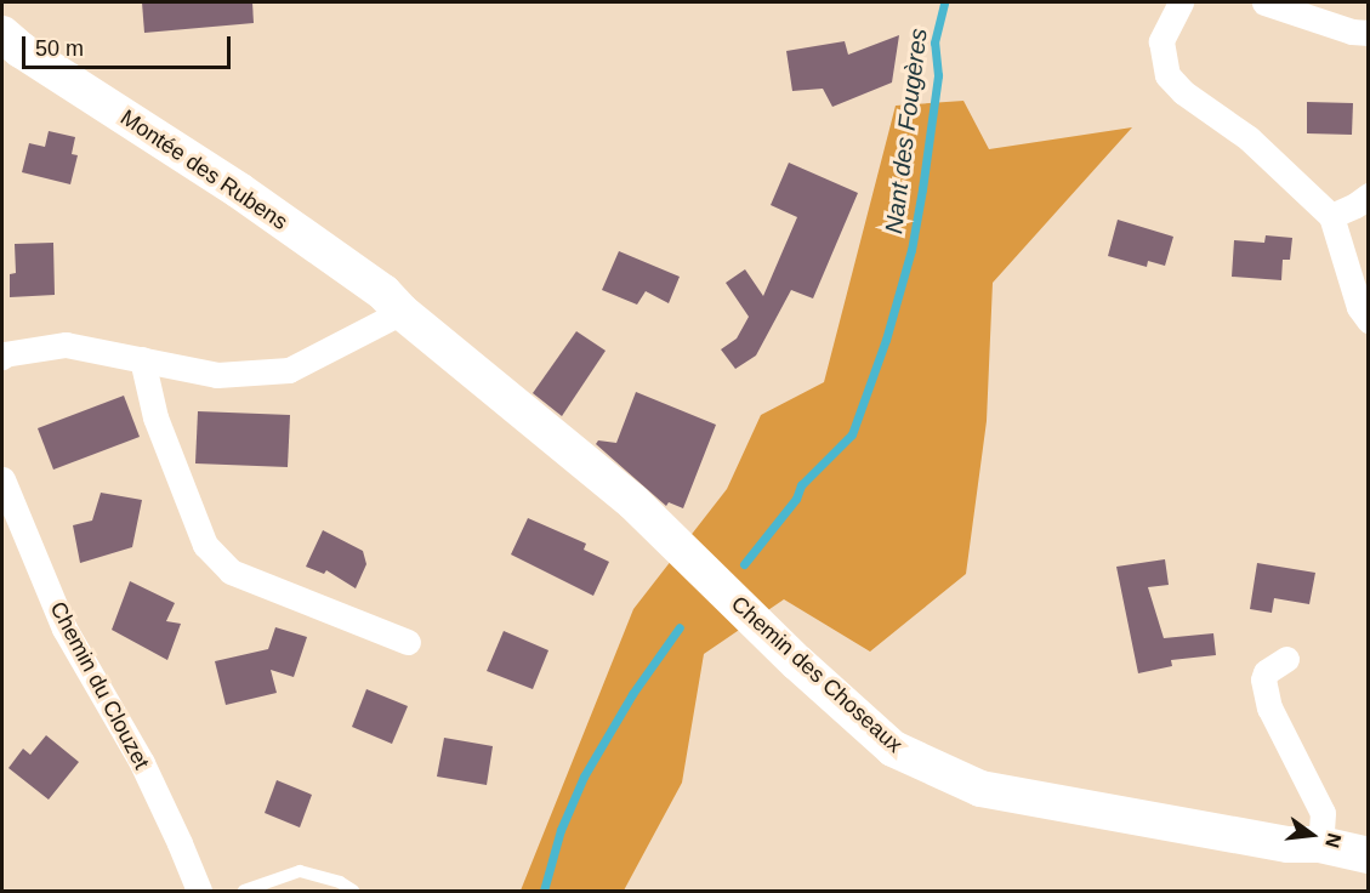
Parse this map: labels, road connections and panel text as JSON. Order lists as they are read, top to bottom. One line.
{"streets":{"street":["Montée des Rubens","Chemin des Choseaux","Chemin du Clouzet"]},"crossings":[["Montée des Rubens","Chemin des Choseaux"]],"water":["Nant des Fougères"],"scale_bar":"50 m","north":"right"}
